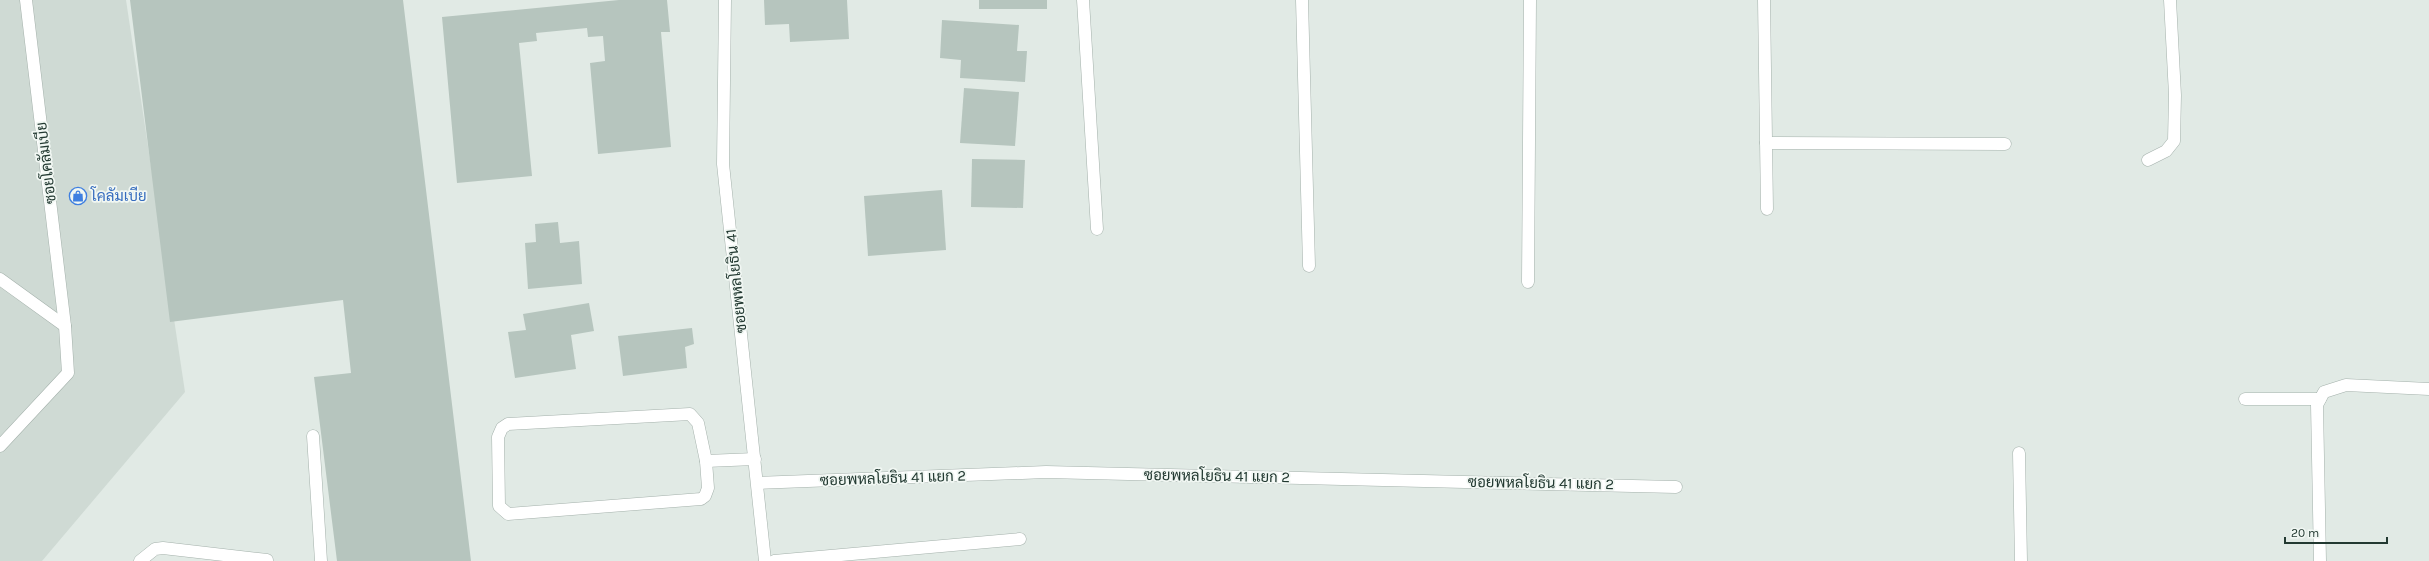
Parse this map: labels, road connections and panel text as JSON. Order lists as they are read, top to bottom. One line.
{"streets":{"street":["ซอยโคลัมเบีย","ซอยพหลโยธิน 41","ซอยพหลโยธิน 41 แยก 2"]},"crossings":[["ซอยพหลโยธิน 41","ซอยพหลโยธิน 41 แยก 2"]],"places":{"shop":["โคลัมเบีย"]},"scale_bar":"20 m"}
